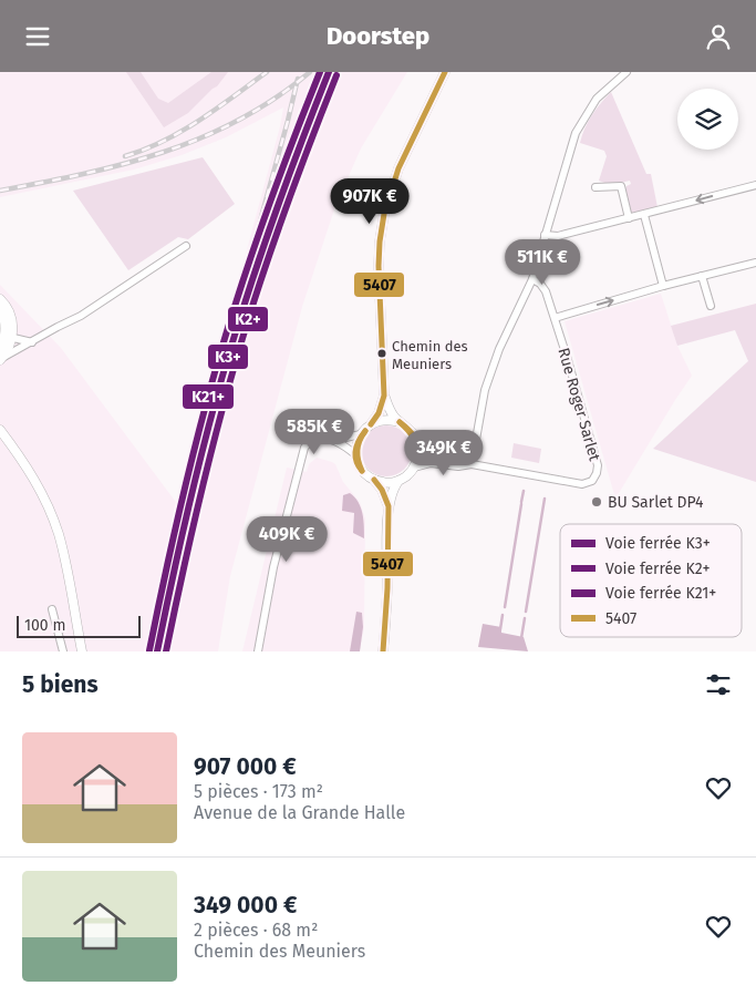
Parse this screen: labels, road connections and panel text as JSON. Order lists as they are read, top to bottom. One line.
{"streets":{"street":["Rue Roger Sarlet"]},"places":["Chemin des Meuniers","BU Sarlet DP4"],"lines":["rail line K3+","rail line K21+","transit line 5407","rail line K2+"],"legend":["Voie ferrée K3+","Voie ferrée K2+","Voie ferrée K21+","5407"],"scale_bar":"100 m","page":{"header":"Doorstep","price":["907K €","511K €","585K €","349K €","409K €"],"scale":"100 m","heading":"5 biens","list":[{"name":"907 000 €","note":"5 pièces · 173 m² · Avenue de la Grande Halle"},{"name":"349 000 €","note":"2 pièces · 68 m² · Chemin des Meuniers"}]}}
